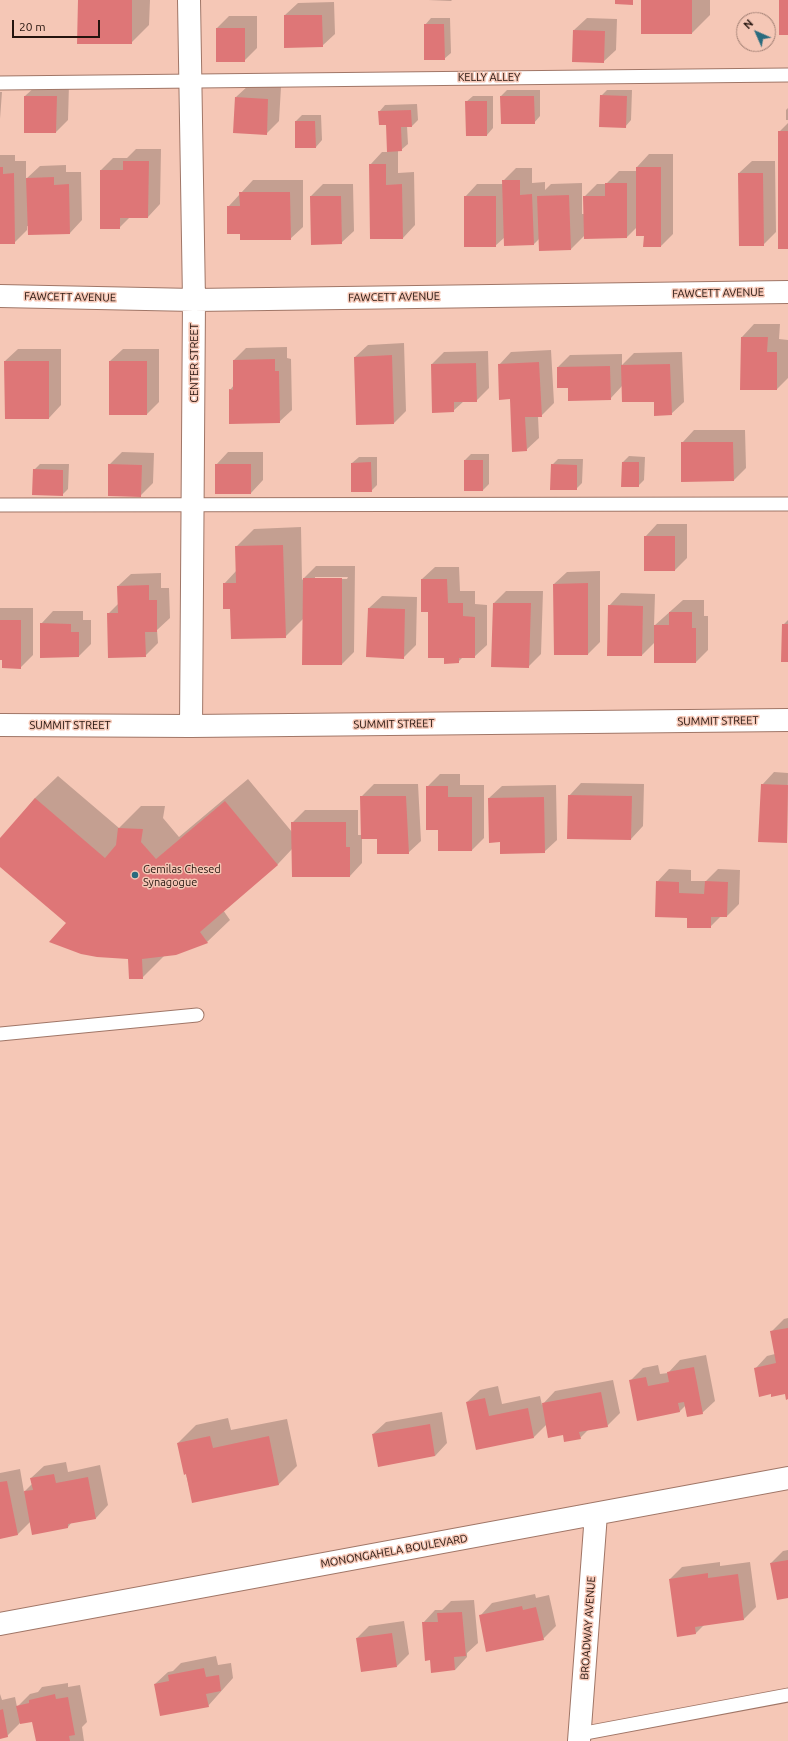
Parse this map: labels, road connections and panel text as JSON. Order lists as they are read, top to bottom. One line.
{"streets":{"street":["FAWCETT AVENUE","CENTER STREET","SUMMIT STREET","MONONGAHELA BOULEVARD","BROADWAY AVENUE"],"lane":["KELLY ALLEY"]},"crossings":[["KELLY ALLEY","CENTER STREET"],["FAWCETT AVENUE","CENTER STREET"],["CENTER STREET","SUMMIT STREET"],["MONONGAHELA BOULEVARD","BROADWAY AVENUE"]],"places":["Gemilas Chesed Synagogue"],"scale_bar":"20 m","north":"top left"}
